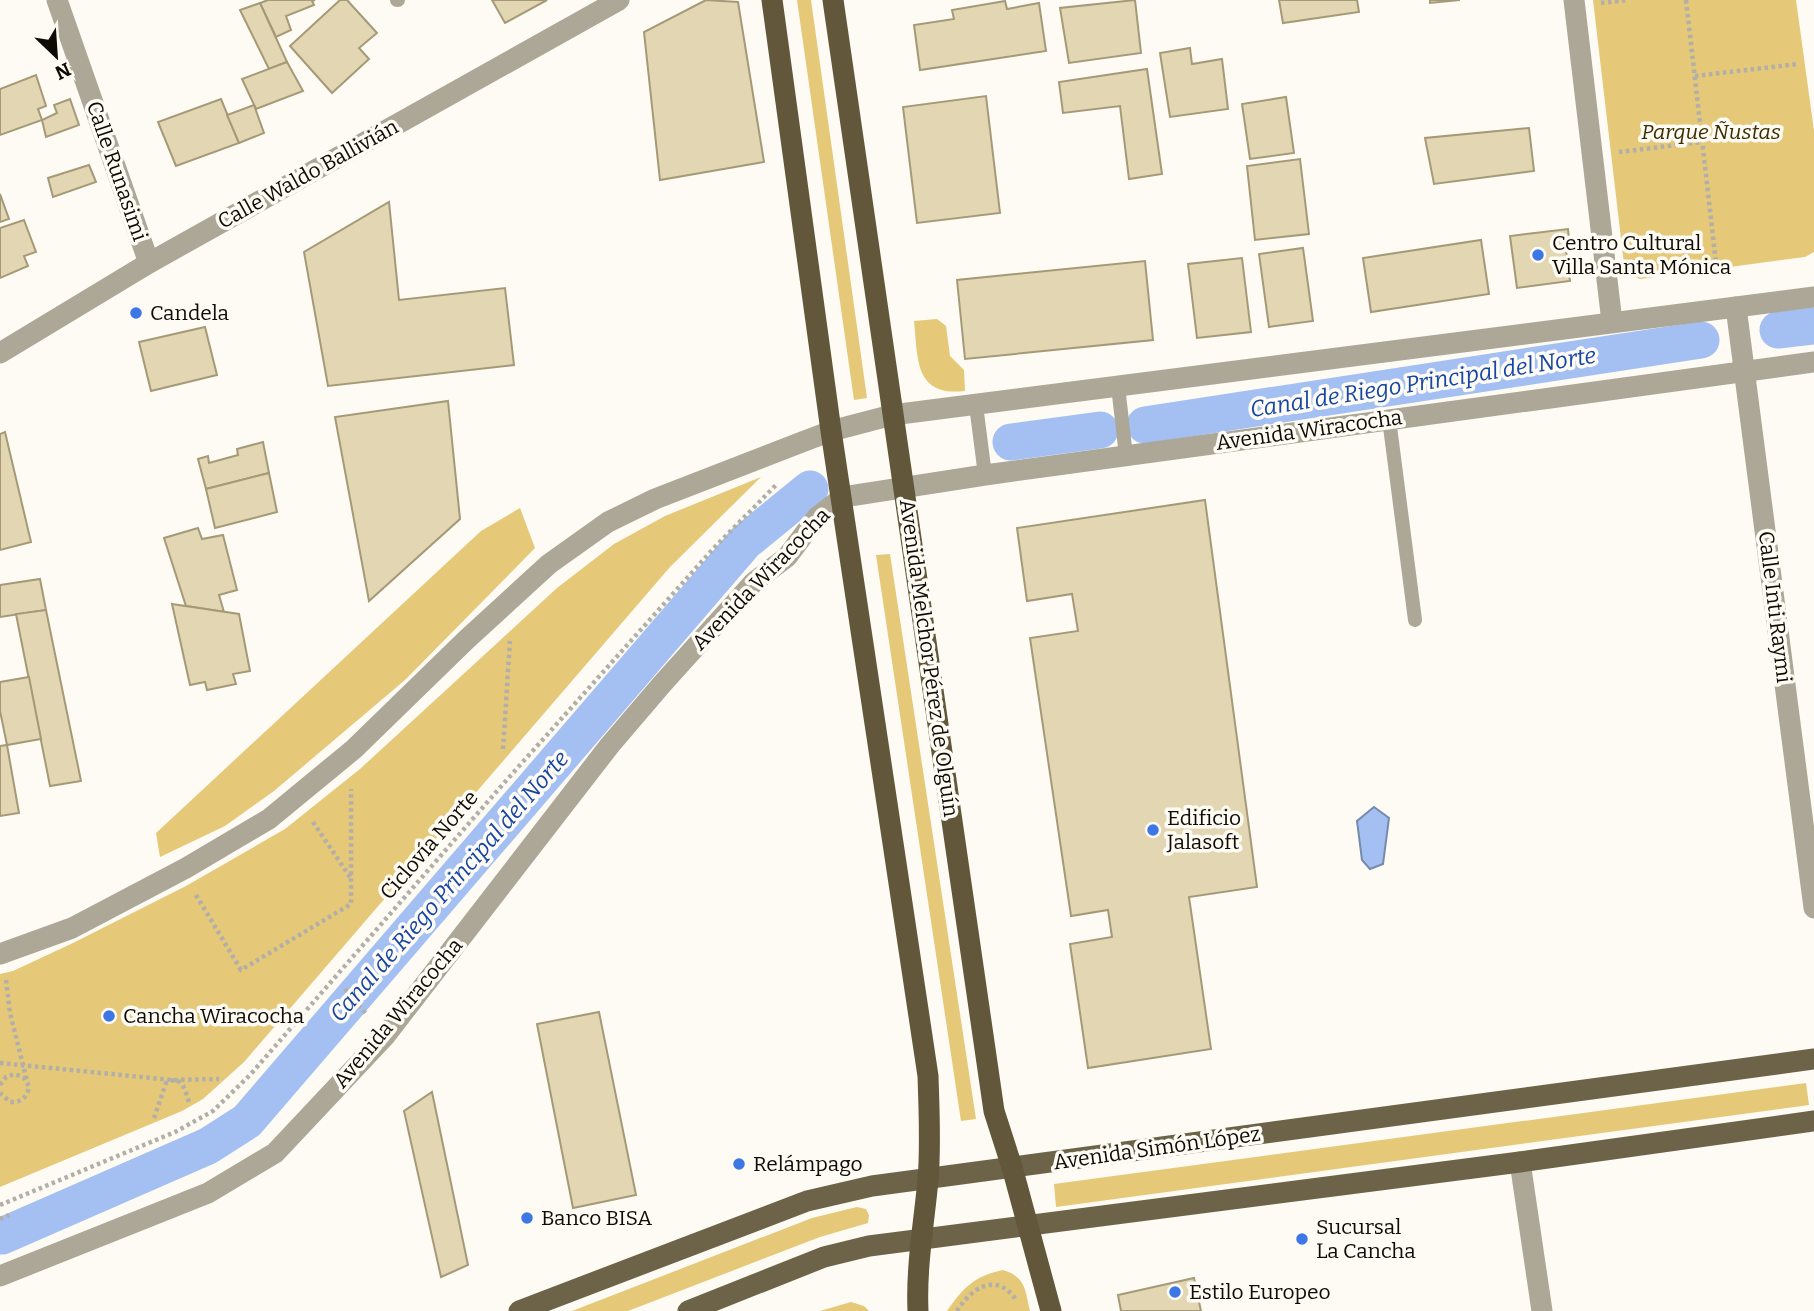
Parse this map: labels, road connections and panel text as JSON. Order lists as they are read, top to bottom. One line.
{"streets":{"highway":["Avenida Melchor Pérez de Olguín"],"main road":["Avenida Simón López"],"street":["Calle Runasimi","Calle Waldo Ballivián","Avenida Wiracocha","Calle Inti Raymi"],"path":["Ciclovía Norte"]},"crossings":[["Calle Runasimi","Calle Waldo Ballivián"],["Avenida Wiracocha","Calle Inti Raymi"],["Avenida Wiracocha","Avenida Melchor Pérez de Olguín"],["Avenida Melchor Pérez de Olguín","Avenida Simón López"]],"water":["Canal de Riego Principal del Norte"],"parks":["Parque Ñustas"],"places":["Centro Cultural Villa Santa Mónica","Candela","Edificio Jalasoft","Cancha Wiracocha","Relámpago","Banco BISA","Sucursal La Cancha","Estilo Europeo"],"north":"bottom right"}
